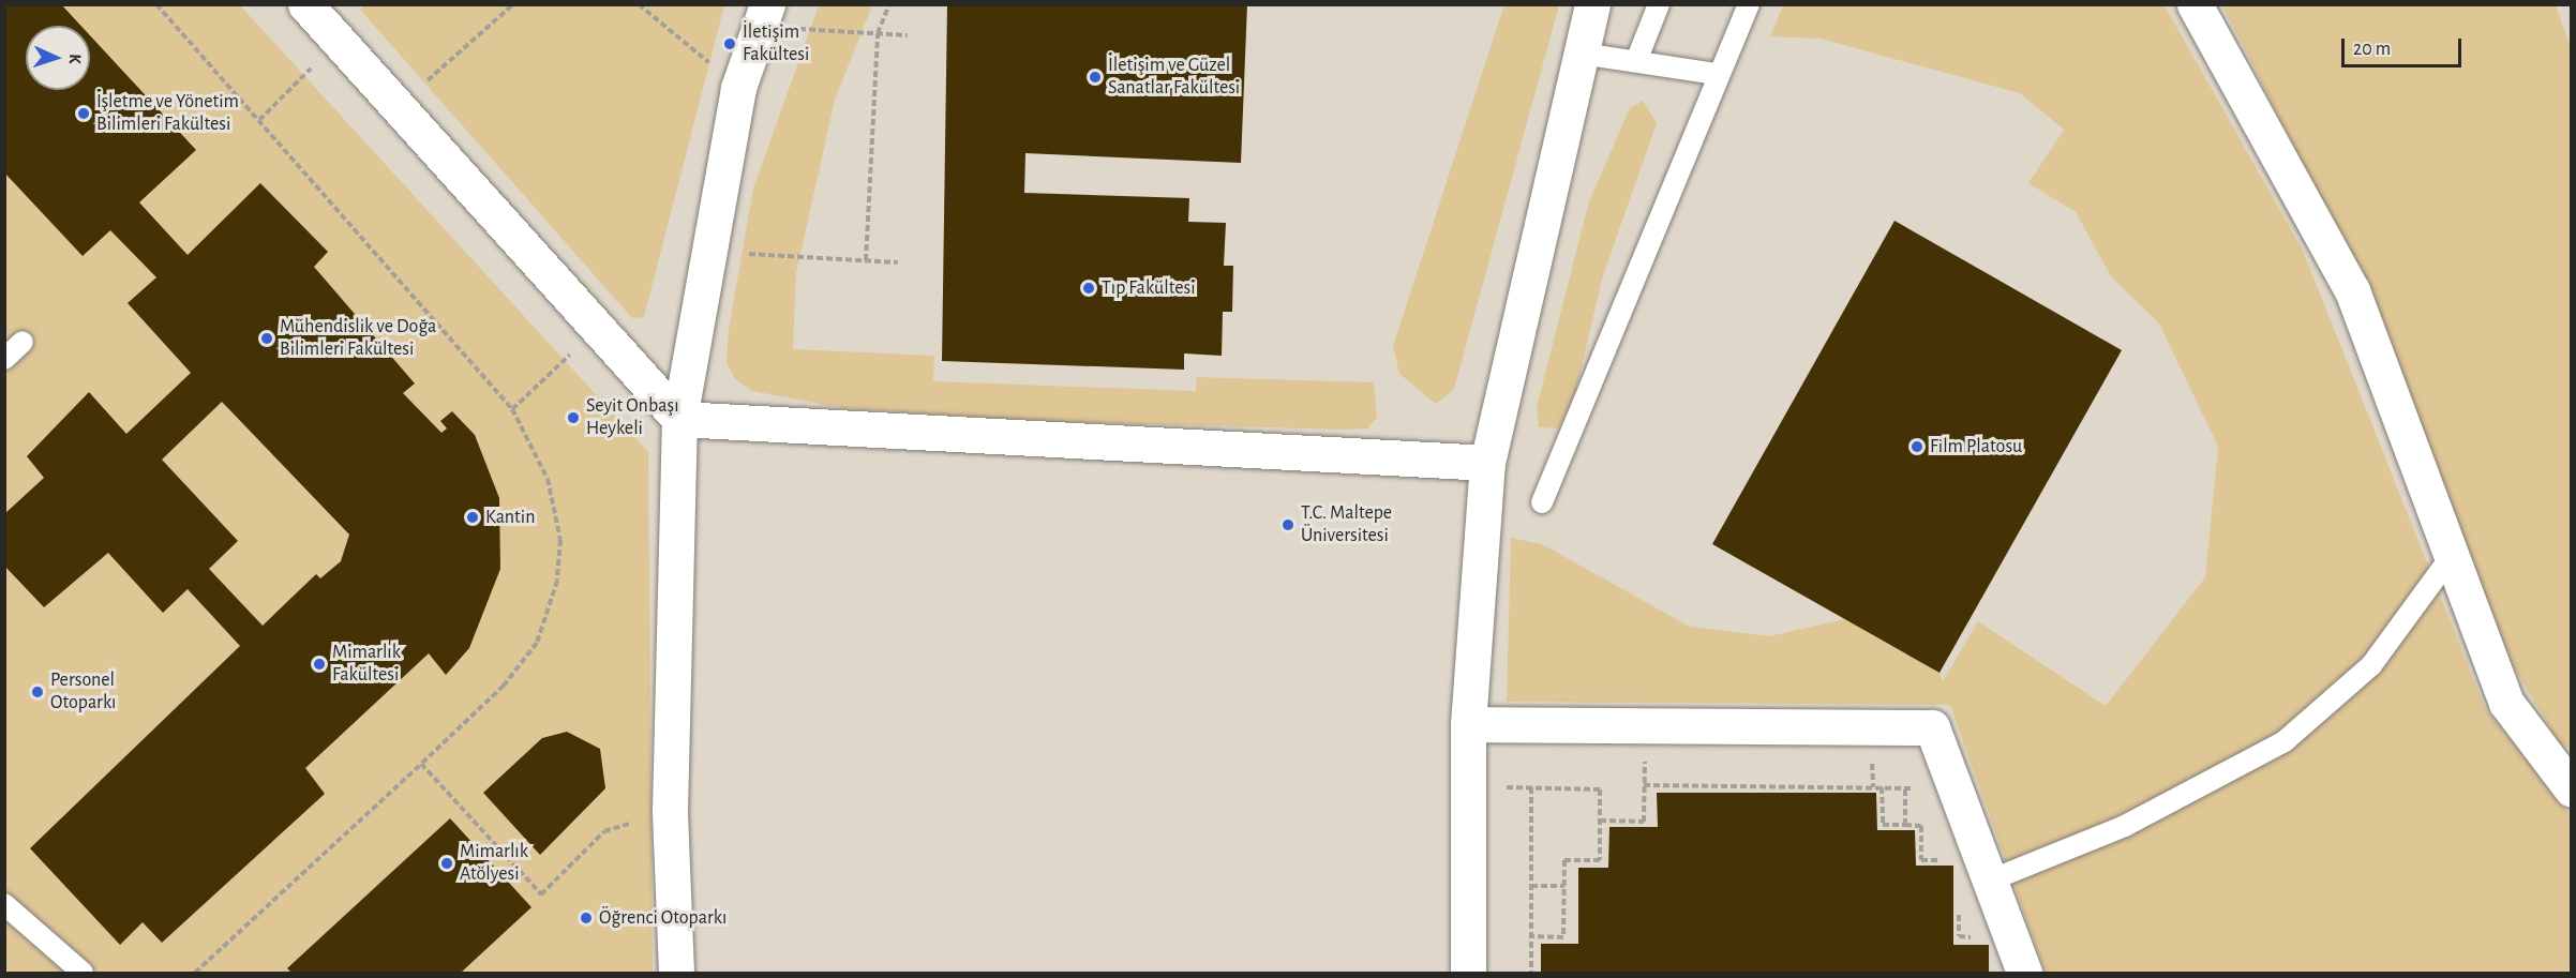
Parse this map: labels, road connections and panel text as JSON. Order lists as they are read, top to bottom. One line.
{"places":["İletişim Fakültesi","İletişim ve Güzel Sanatlar Fakültesi","İşletme ve Yönetim Bilimleri Fakültesi","Tıp Fakültesi","Mühendislik ve Doğa Bilimleri Fakültesi","Seyit Onbaşı Heykeli","Film Platosu","Kantin","T.C. Maltepe Üniversitesi","Mimarlık Fakültesi","Personel Otoparkı","Mimarlık Atölyesi","Öğrenci Otoparkı"],"scale_bar":"20 m","north":"right"}
